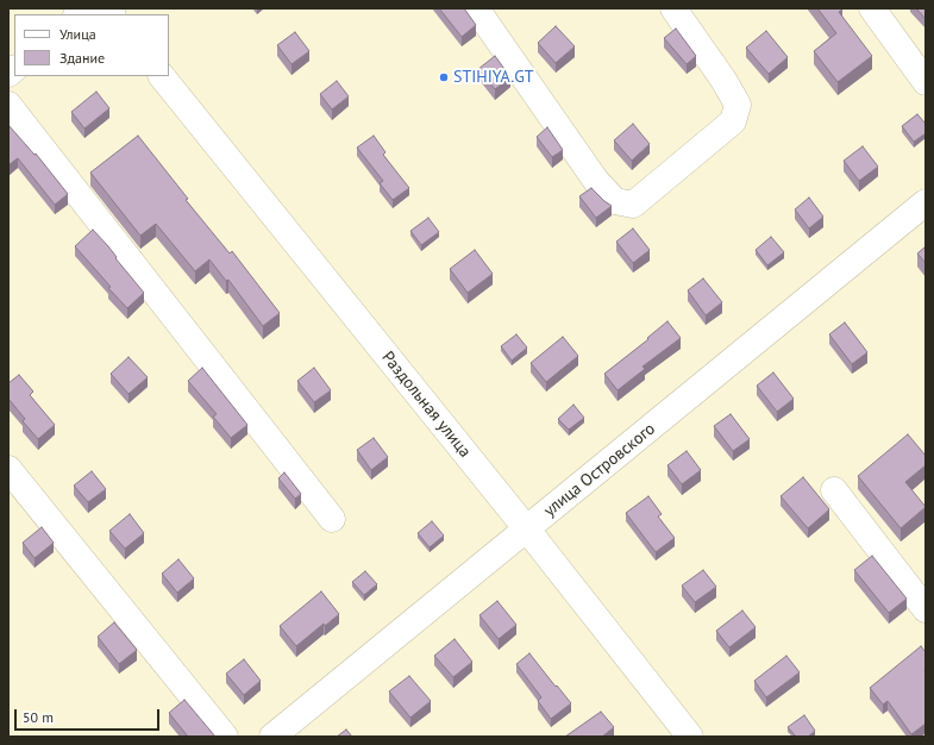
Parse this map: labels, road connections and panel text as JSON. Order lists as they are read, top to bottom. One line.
{"streets":{"street":["Раздольная улица","улица Островского"]},"crossings":[["Раздольная улица","улица Островского"]],"places":["STIHIYA.GT"],"legend":["Улица","Здание"],"scale_bar":"50 m"}
